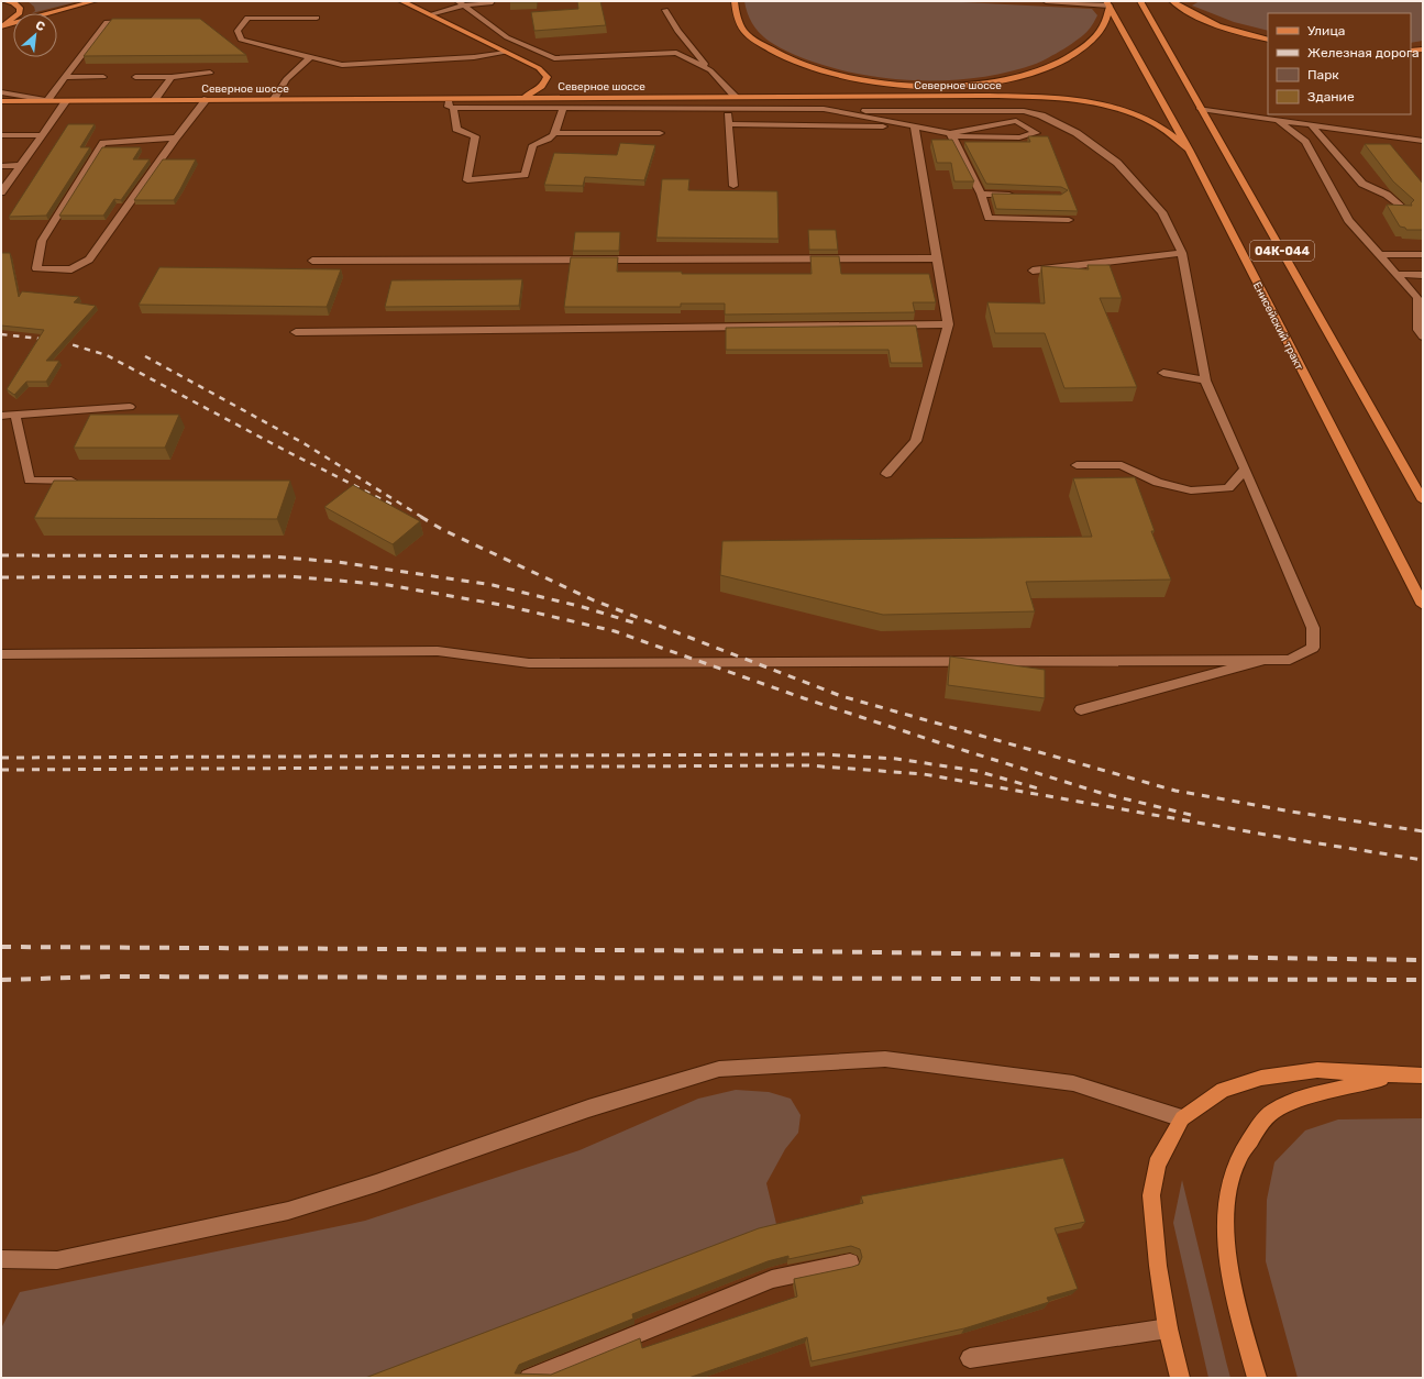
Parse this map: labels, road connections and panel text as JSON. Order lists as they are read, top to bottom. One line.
{"streets":{"main road":["Северное шоссе","04К-044","Енисейский тракт"]},"crossings":[["Северное шоссе","Енисейский тракт"]],"legend":["Улица","Железная дорога","Парк","Здание"],"north":"top right"}
